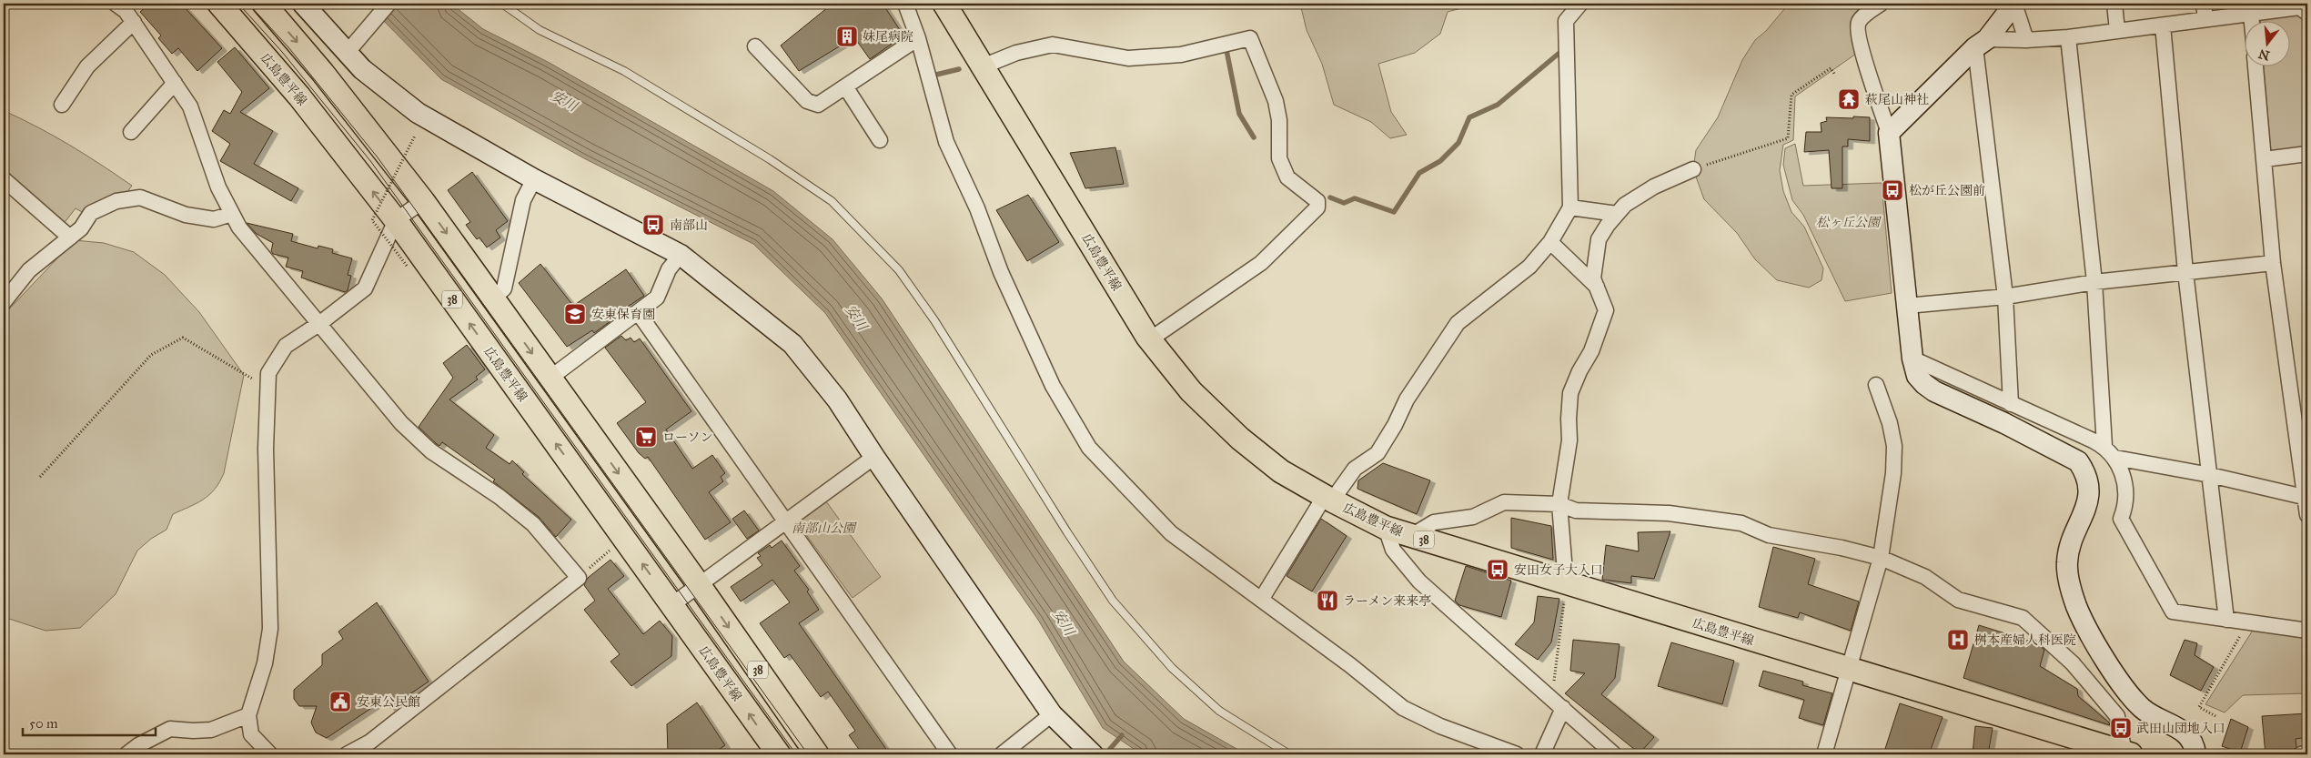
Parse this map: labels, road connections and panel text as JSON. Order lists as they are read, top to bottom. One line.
{"streets":{"main road":["広島豊平線","38"]},"water":["安川"],"parks":["松ヶ丘公園","南部山公園"],"places":{"building":["妹尾病院"],"temple":["萩尾山神社"],"bus stop":["松が丘公園前","南部山","安田女子大入口","武田山団地入口"],"school or university":["安東保育園"],"supermarket":["ローソン"],"restaurant":["ラーメン来来亭"],"hospital":["桝本産婦人科医院"],"public building":["安東公民館"]},"scale_bar":"50 m","north":"bottom"}
